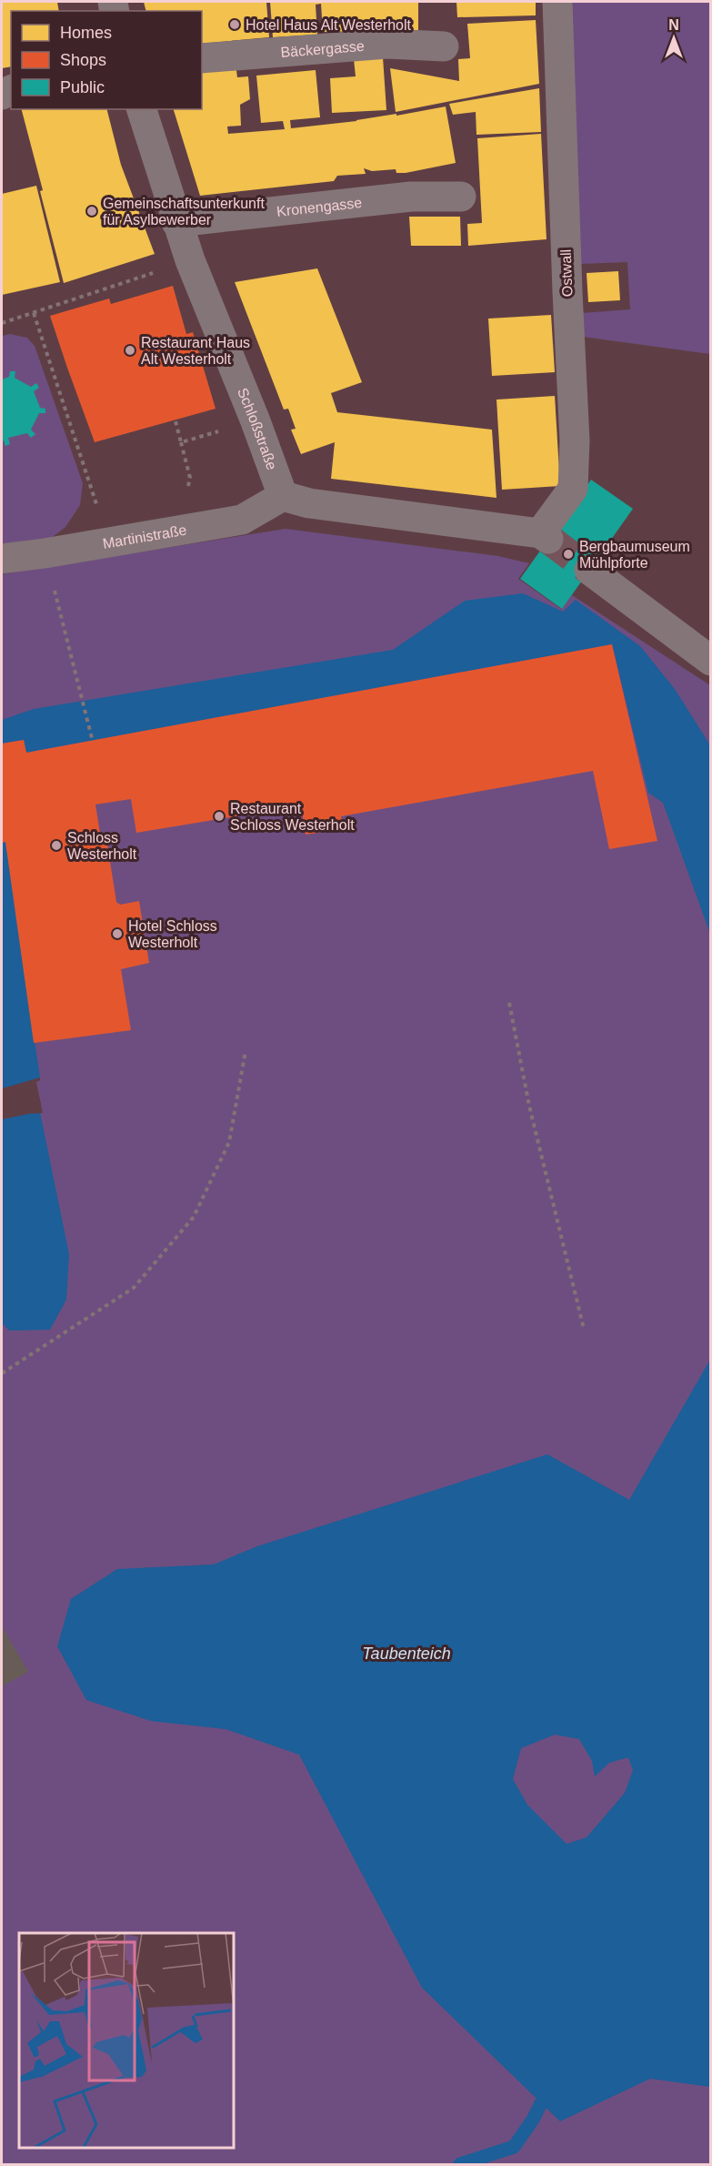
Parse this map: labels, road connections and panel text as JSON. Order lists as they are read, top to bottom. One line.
{"streets":{"street":["Bäckergasse","Kronengasse","Ostwall","Schloßstraße","Martinistraße"]},"crossings":[["Kronengasse","Schloßstraße"],["Ostwall","Schloßstraße"],["Ostwall","Martinistraße"],["Schloßstraße","Martinistraße"]],"water":["Taubenteich"],"places":["Hotel Haus Alt Westerholt","Gemeinschaftsunterkunft für Asylbewerber","Restaurant Haus Alt Westerholt","Bergbaumuseum Mühlpforte","Restaurant Schloss Westerholt","Schloss Westerholt","Hotel Schloss Westerholt"],"legend":["Homes","Shops","Public"],"north":"top"}
